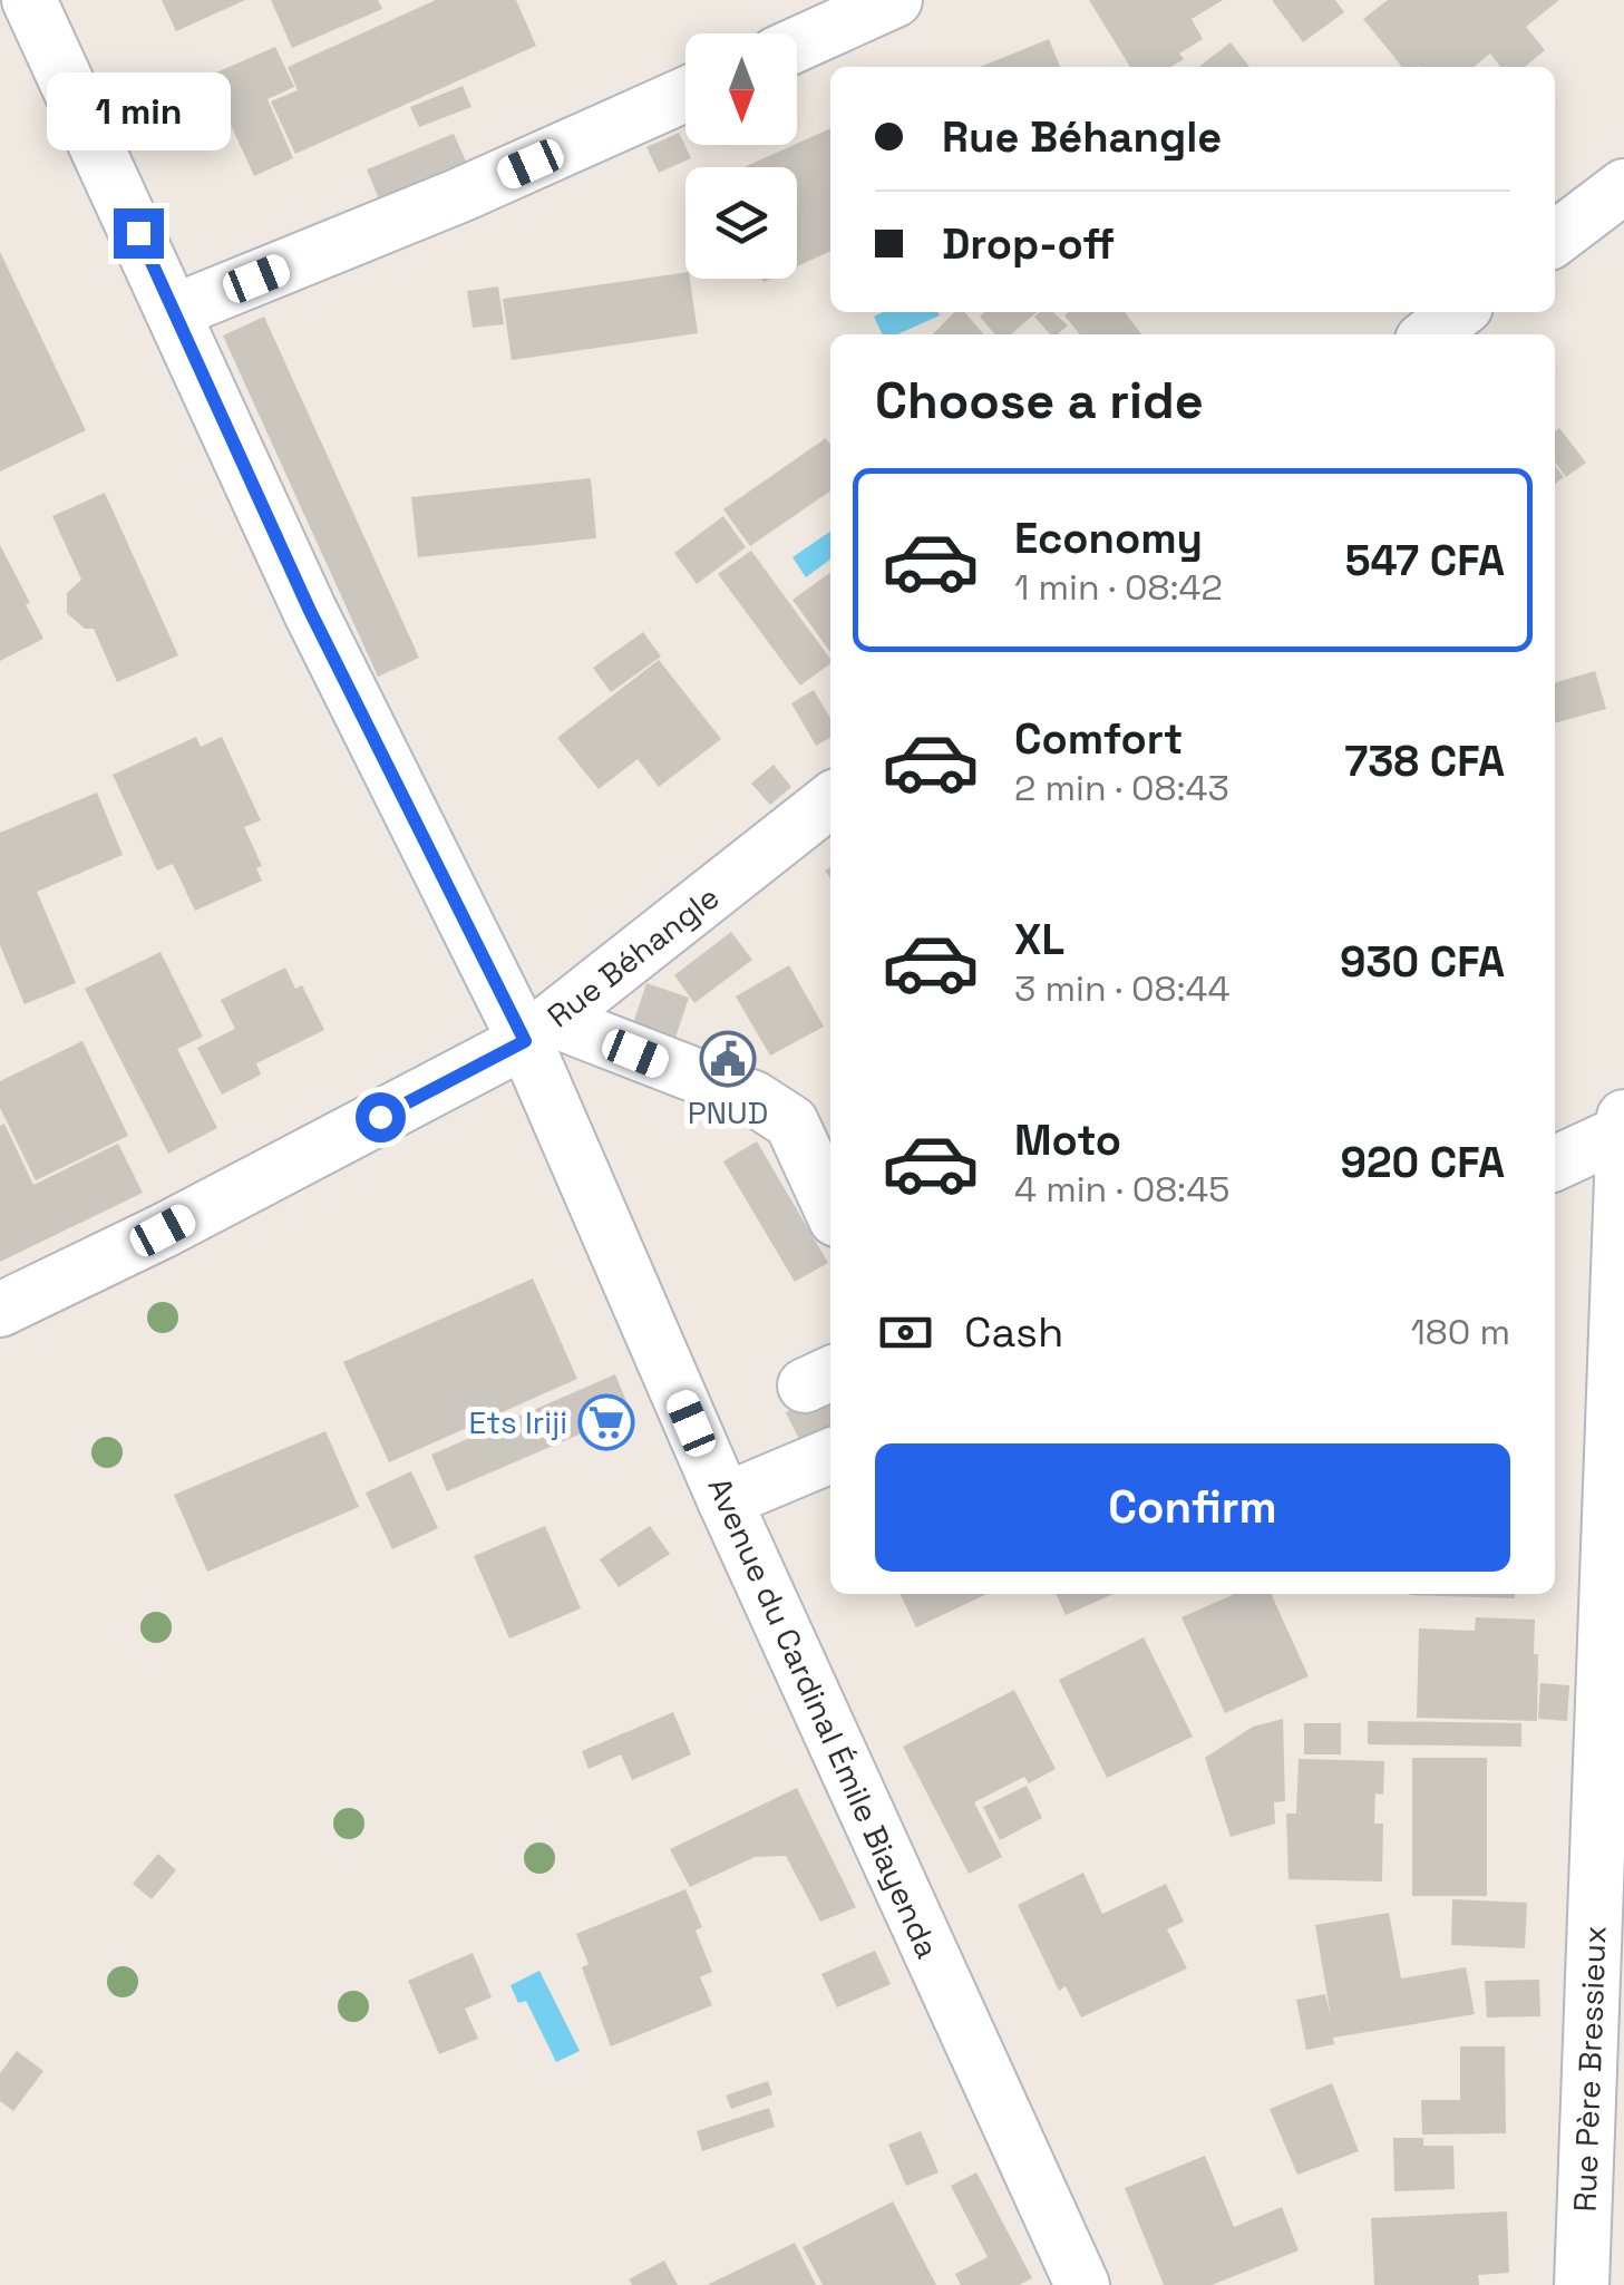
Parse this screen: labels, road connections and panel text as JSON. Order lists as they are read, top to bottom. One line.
{"streets":{"street":["Rue Béhangle","Avenue du Cardinal Émile Biayenda","Rue Père Bressieux"]},"crossings":[["Rue Béhangle","Avenue du Cardinal Émile Biayenda"]],"places":{"public building":["PNUD"],"supermarket":["Ets Iriji"]},"north":"bottom","page":{"banner":["Rue Béhangle","Drop-off"],"bubble":"1 min","heading":"Choose a ride","list":[{"name":"Economy","note":"1 min · 08:42","value":"547 CFA"},{"name":"Comfort","note":"2 min · 08:43","value":"738 CFA"},{"name":"XL","note":"3 min · 08:44","value":"930 CFA"},{"name":"Moto","note":"4 min · 08:45","value":"920 CFA"}],"pay":["Cash","180 m"],"buttons":"Confirm"}}
